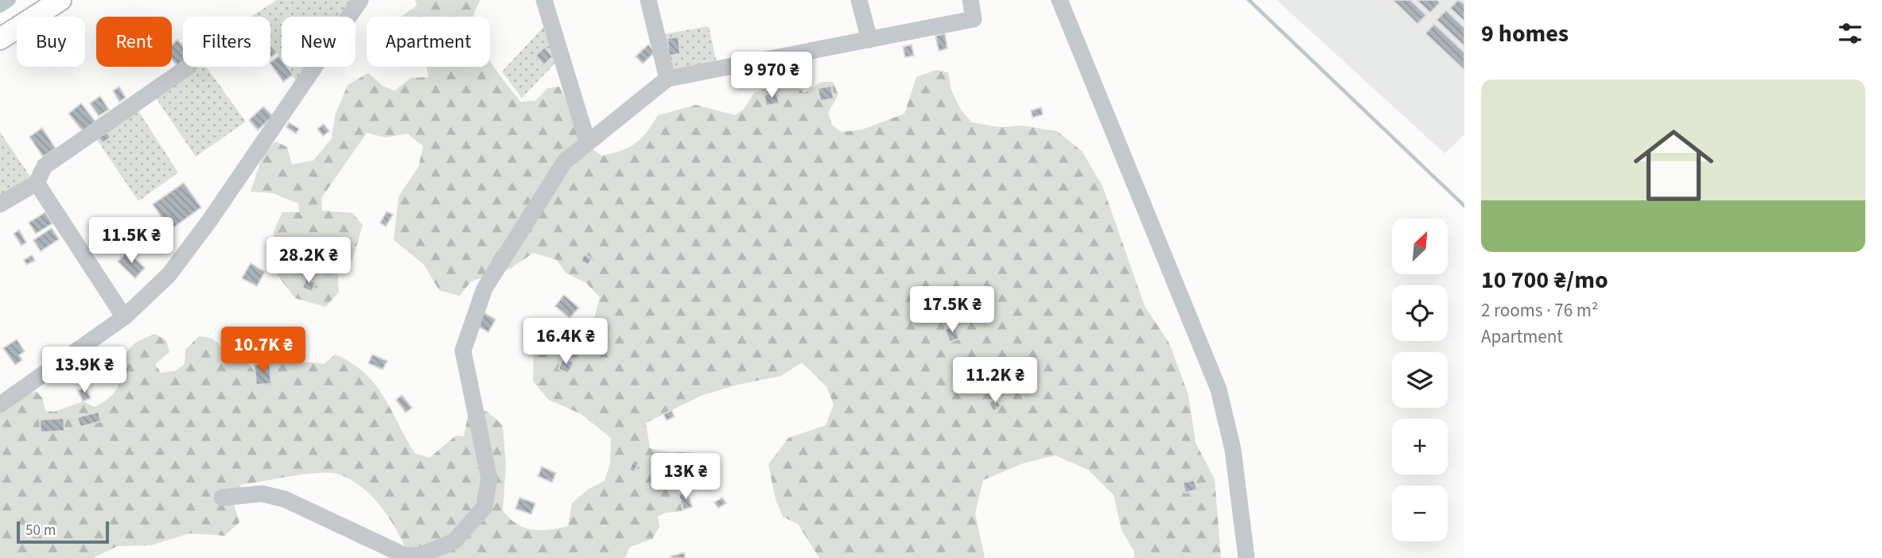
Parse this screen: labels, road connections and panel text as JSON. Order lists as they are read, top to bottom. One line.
{"scale_bar":"50 m","north":"top right","page":{"heading":"9 homes","chip":["Buy","Rent","Filters","New","Apartment"],"price":["9 970 ₴","11.5K ₴","28.2K ₴","17.5K ₴","16.4K ₴","10.7K ₴","13.9K ₴","11.2K ₴","13K ₴"],"list":[{"name":"10 700 ₴/mo","note":"2 rooms · 76 m² · Apartment"}],"map_buttons":["+","−"],"scale":"50 m"}}
